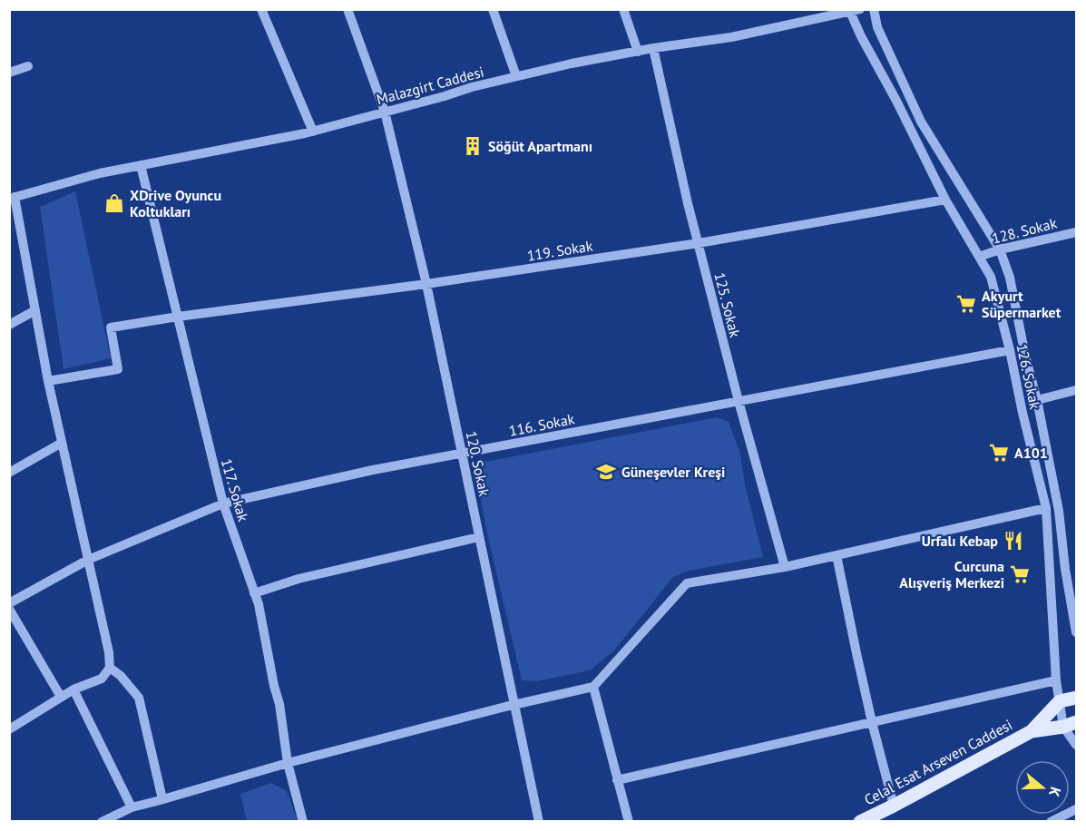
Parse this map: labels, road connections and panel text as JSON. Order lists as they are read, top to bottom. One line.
{"streets":{"main road":["Celal Esat Arseven Caddesi"],"street":["Malazgirt Caddesi","128. Sokak","119. Sokak","125. Sokak","126. Sokak","116. Sokak","120. Sokak","117. Sokak"]},"crossings":[["Malazgirt Caddesi","125. Sokak"],["Malazgirt Caddesi","126. Sokak"],["Malazgirt Caddesi","120. Sokak"],["Malazgirt Caddesi","117. Sokak"],["128. Sokak","126. Sokak"],["119. Sokak","125. Sokak"],["119. Sokak","126. Sokak"],["119. Sokak","120. Sokak"],["119. Sokak","117. Sokak"],["125. Sokak","116. Sokak"],["126. Sokak","116. Sokak"],["116. Sokak","120. Sokak"],["116. Sokak","117. Sokak"]],"places":{"building":["Söğüt Apartmanı"],"shop":["XDrive Oyuncu Koltukları"],"supermarket":["Akyurt Süpermarket","A101","Curcuna Alışveriş Merkezi"],"school or university":["Güneşevler Kreşi"],"restaurant":["Urfalı Kebap"]},"north":"right"}
